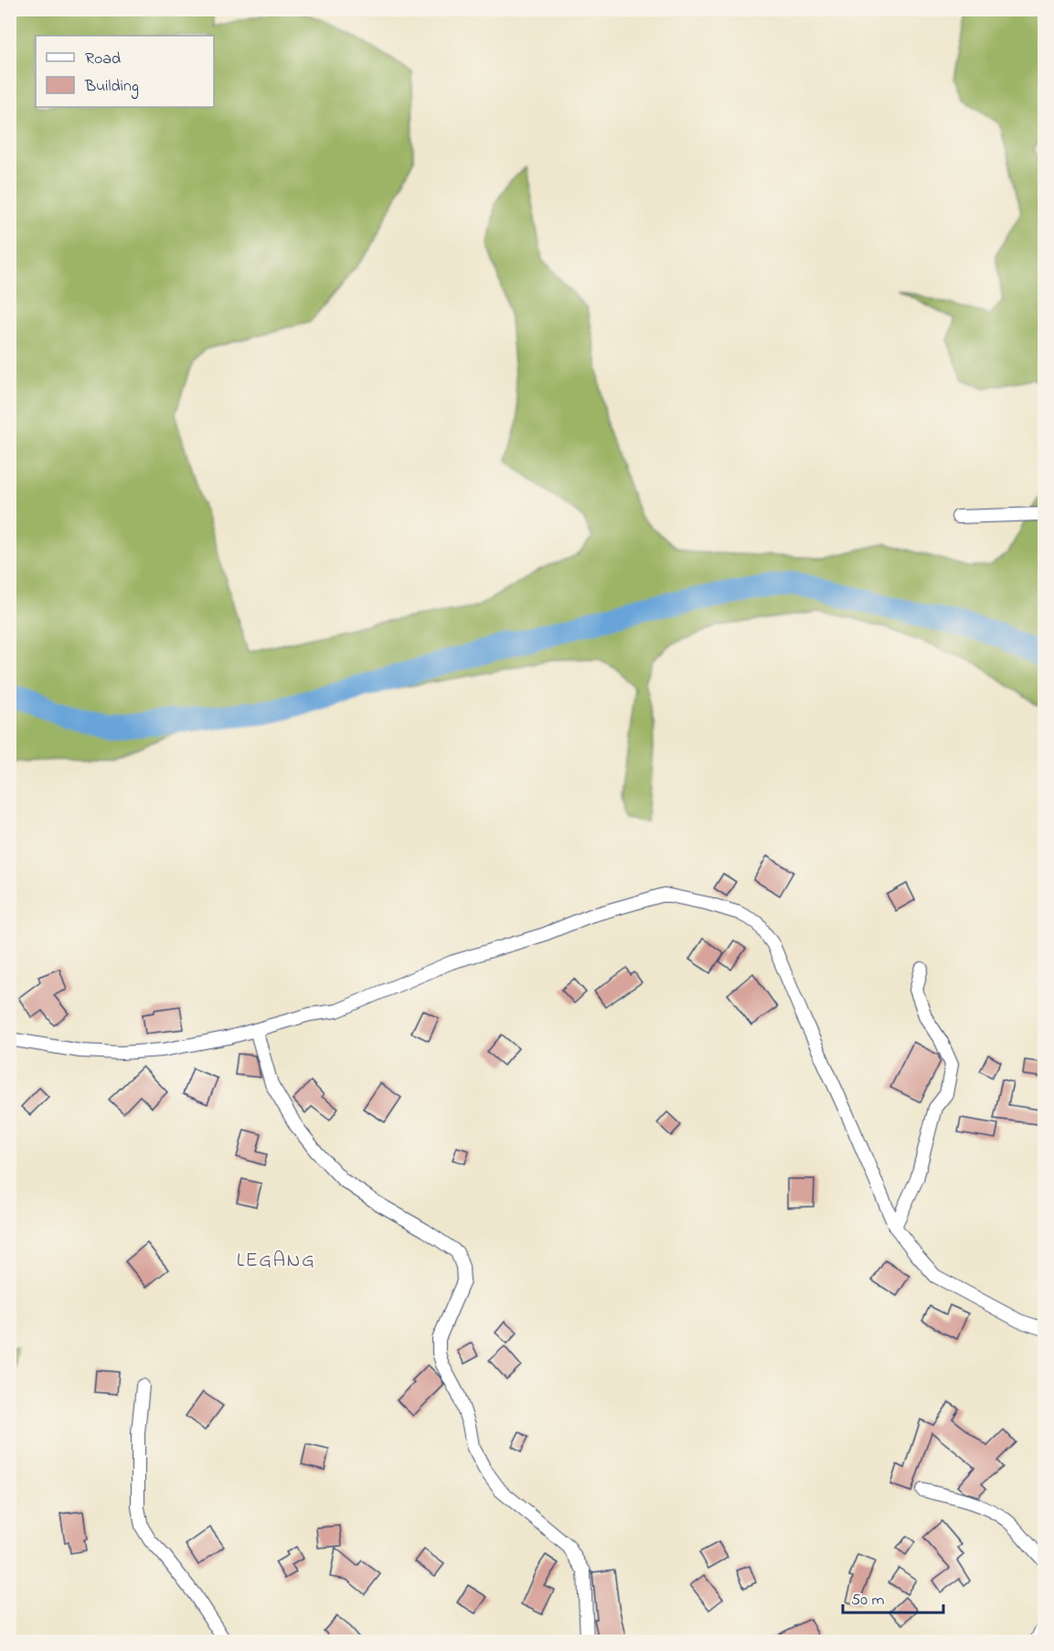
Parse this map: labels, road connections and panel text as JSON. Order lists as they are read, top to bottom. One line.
{"districts":["LEGANG"],"legend":["Road","Building"],"scale_bar":"50 m"}
